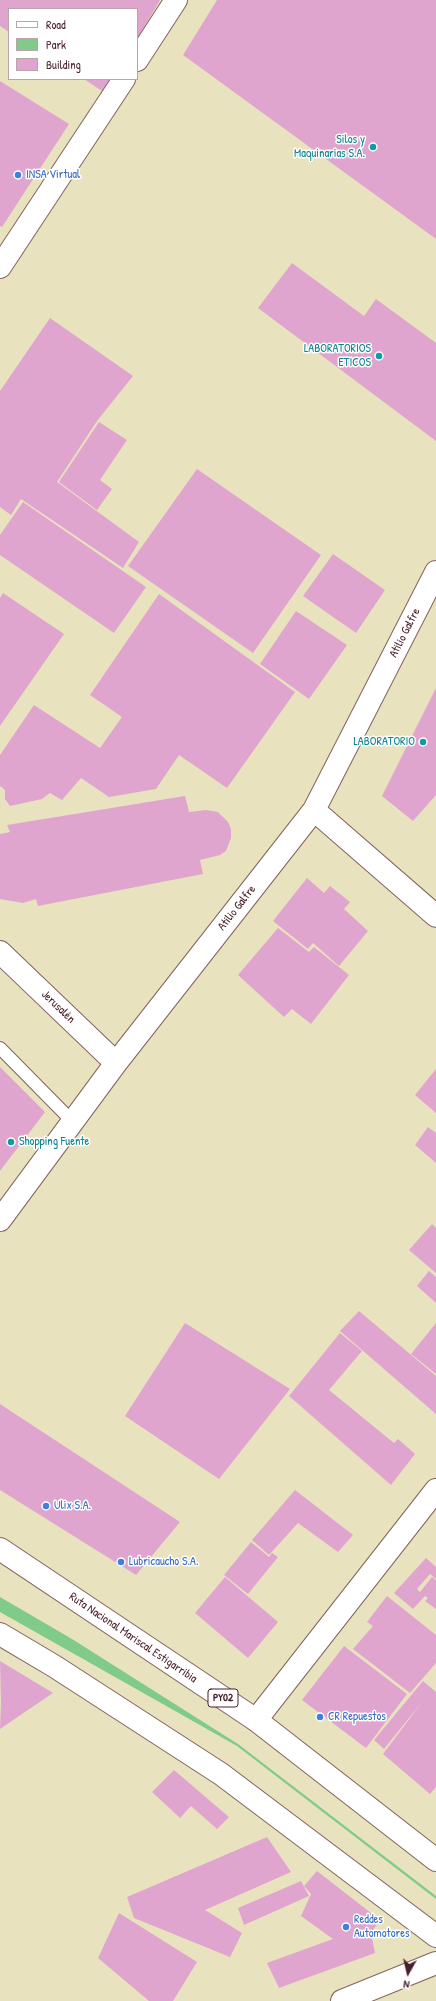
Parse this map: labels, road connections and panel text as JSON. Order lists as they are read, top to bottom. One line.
{"streets":{"main road":["Atilio Galfre","Jerusalén","Ruta Nacional Mariscal Estigarribia","PY02"]},"crossings":[["Atilio Galfre","Jerusalén"]],"places":["Silos y Maquinarias S.A.","INSA Virtual","LABORATORIOS ETICOS","LABORATORIO","Shopping Fuente","Ulix S.A.","Lubricaucho S.A.","CR Repuestos","Reddes Automotores"],"legend":["Road","Park","Building"],"north":"bottom"}
